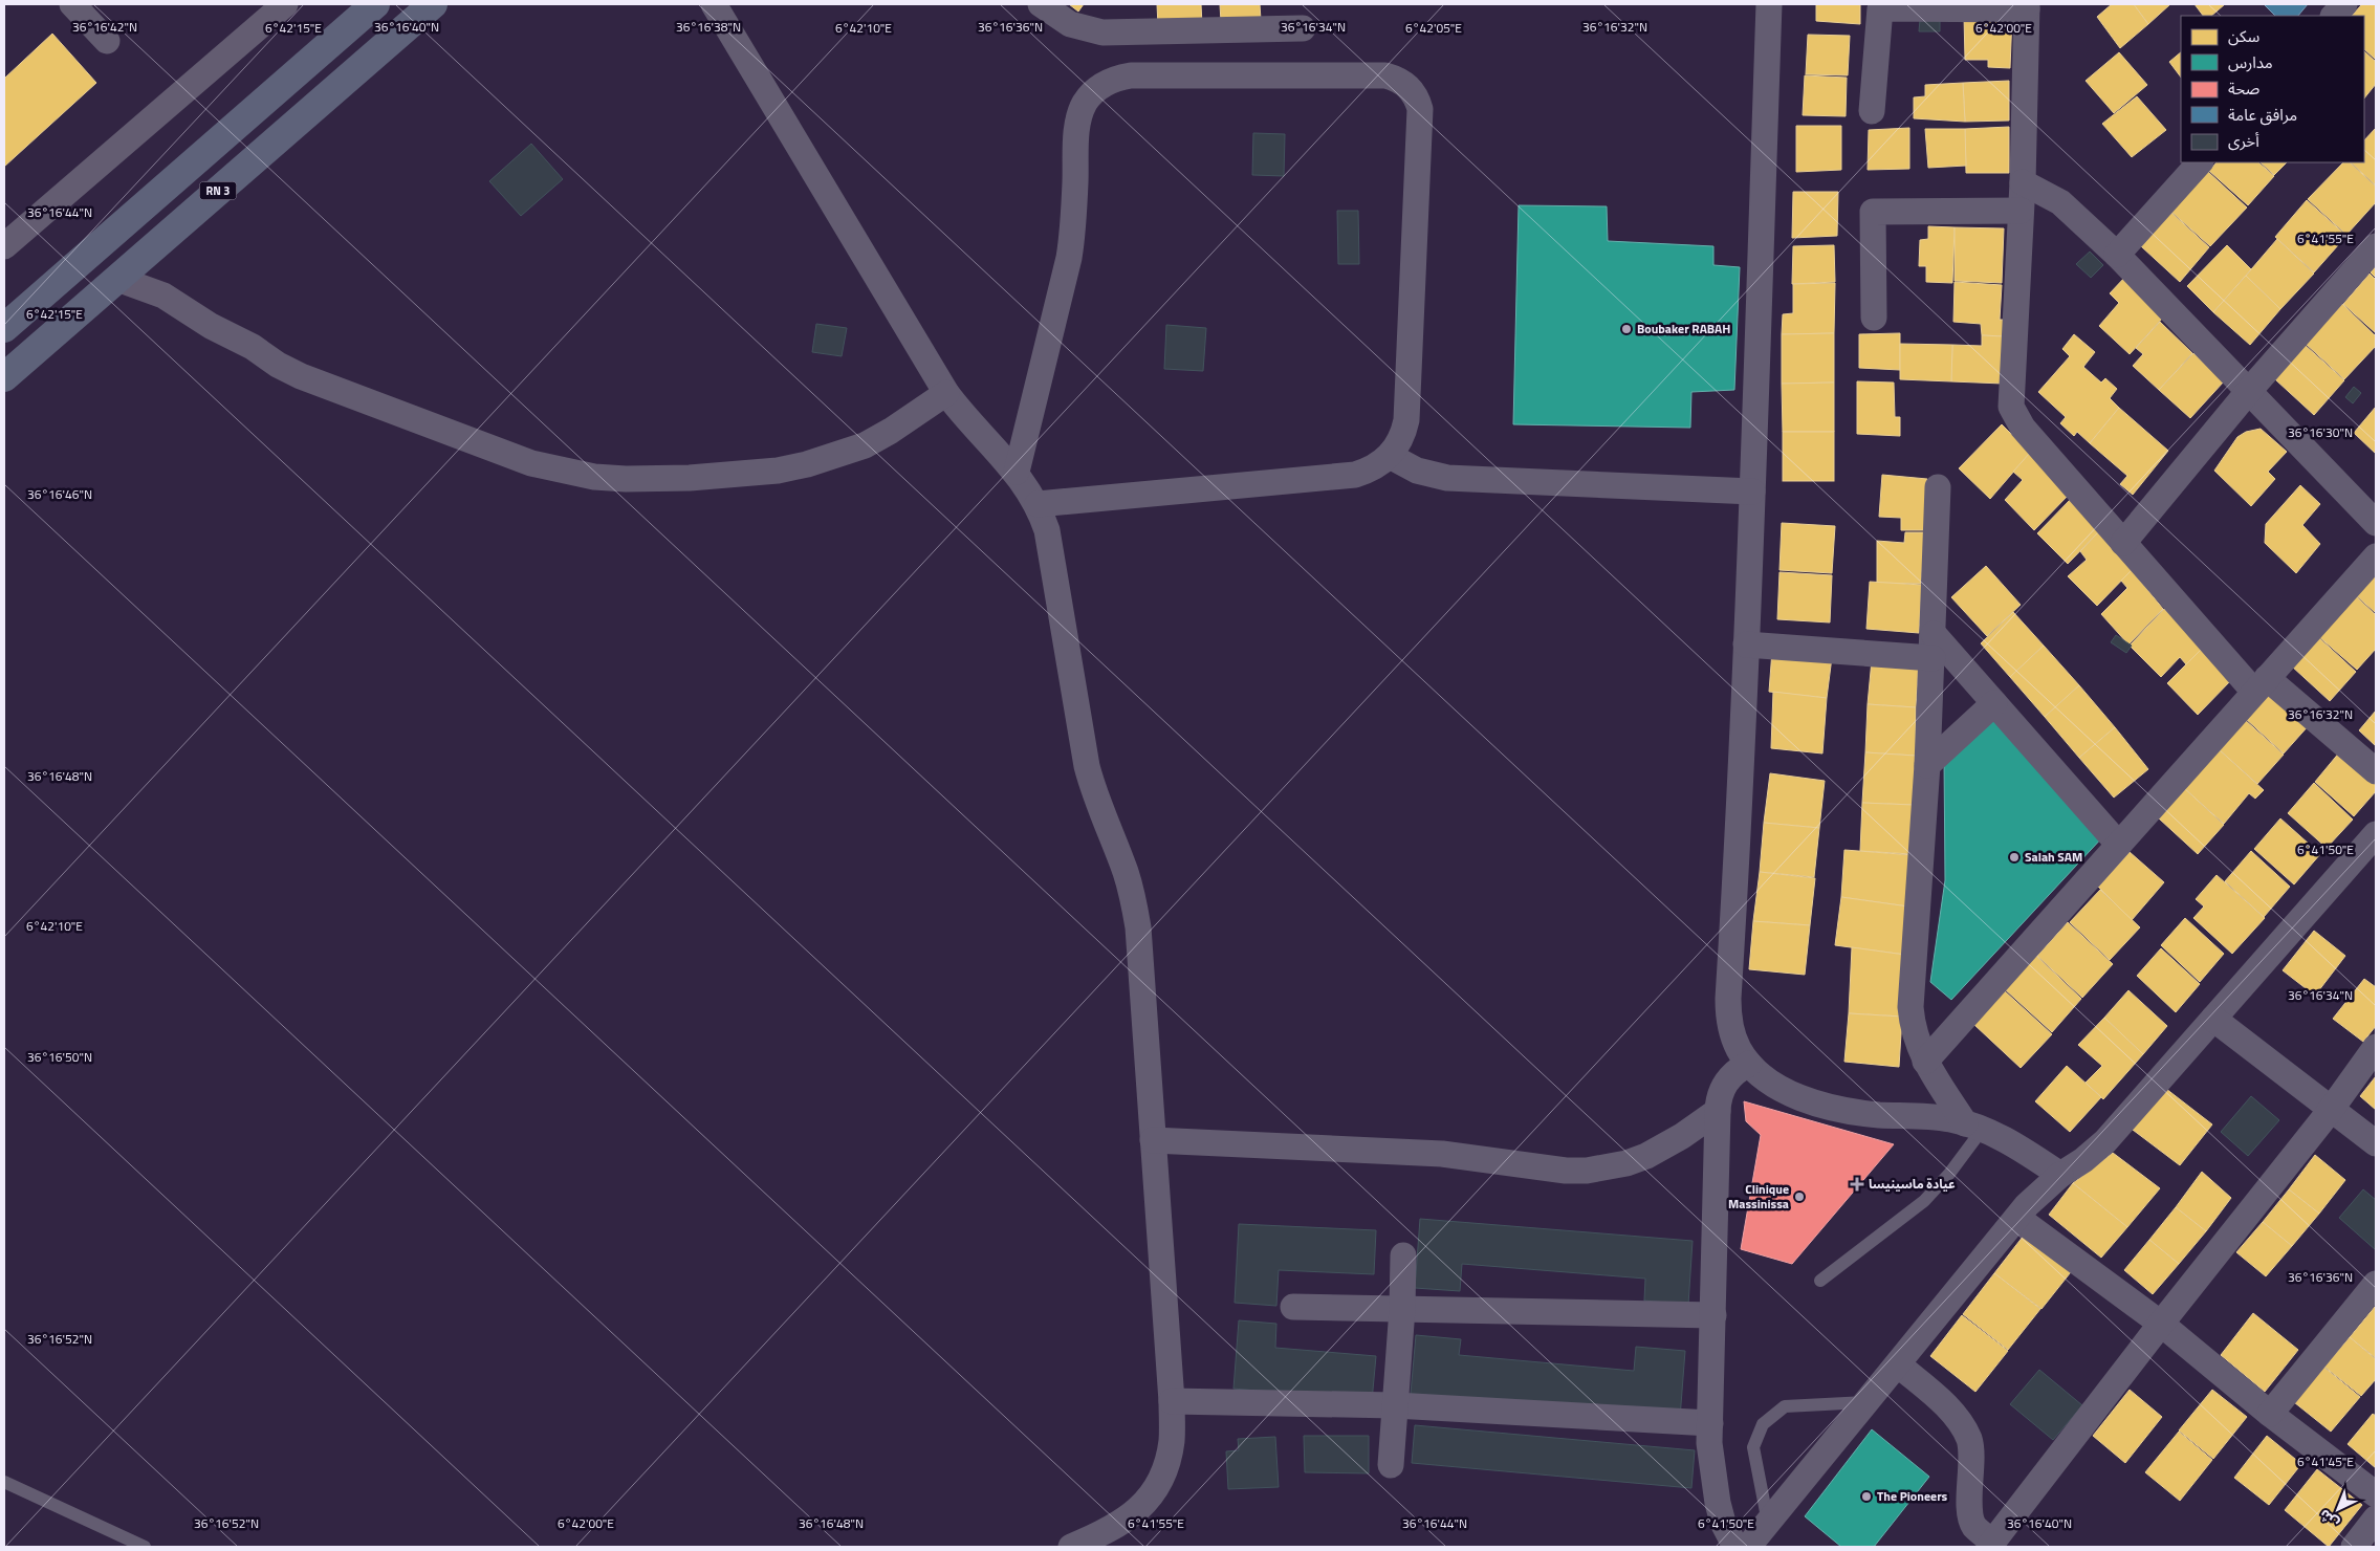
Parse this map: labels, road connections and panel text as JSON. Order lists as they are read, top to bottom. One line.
{"streets":{"highway":["RN 3"]},"places":{"other":["Boubaker RABAH","Salah SAM","Clinique Massinissa","The Pioneers"],"health":["عيادة ماسينيسا"]},"legend":["سكن","مدارس","صحة","مرافق عامة","أخرى"],"north":"bottom left","coordinates":["36°16'42\"N","36°16'40\"N","36°16'38\"N","36°16'36\"N","36°16'34\"N","36°16'32\"N","6°42'15\"E","6°42'10\"E","6°42'05\"E","6°42'00\"E","36°16'44\"N","6°41'55\"E","36°16'30\"N","36°16'46\"N","36°16'48\"N","6°41'50\"E","36°16'50\"N","36°16'52\"N","6°41'45\"E"]}
